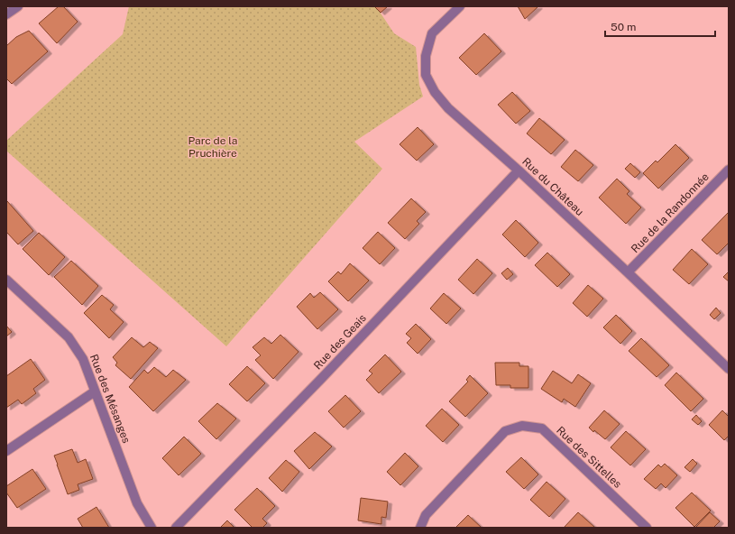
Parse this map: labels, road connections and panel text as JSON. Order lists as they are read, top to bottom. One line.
{"streets":{"street":["Rue du Château","Rue de la Randonnée","Rue des Geais","Rue des Mésanges","Rue des Sittelles"]},"crossings":[["Rue du Château","Rue de la Randonnée"],["Rue du Château","Rue des Geais"]],"parks":["Parc de la Pruchière"],"scale_bar":"50 m"}
